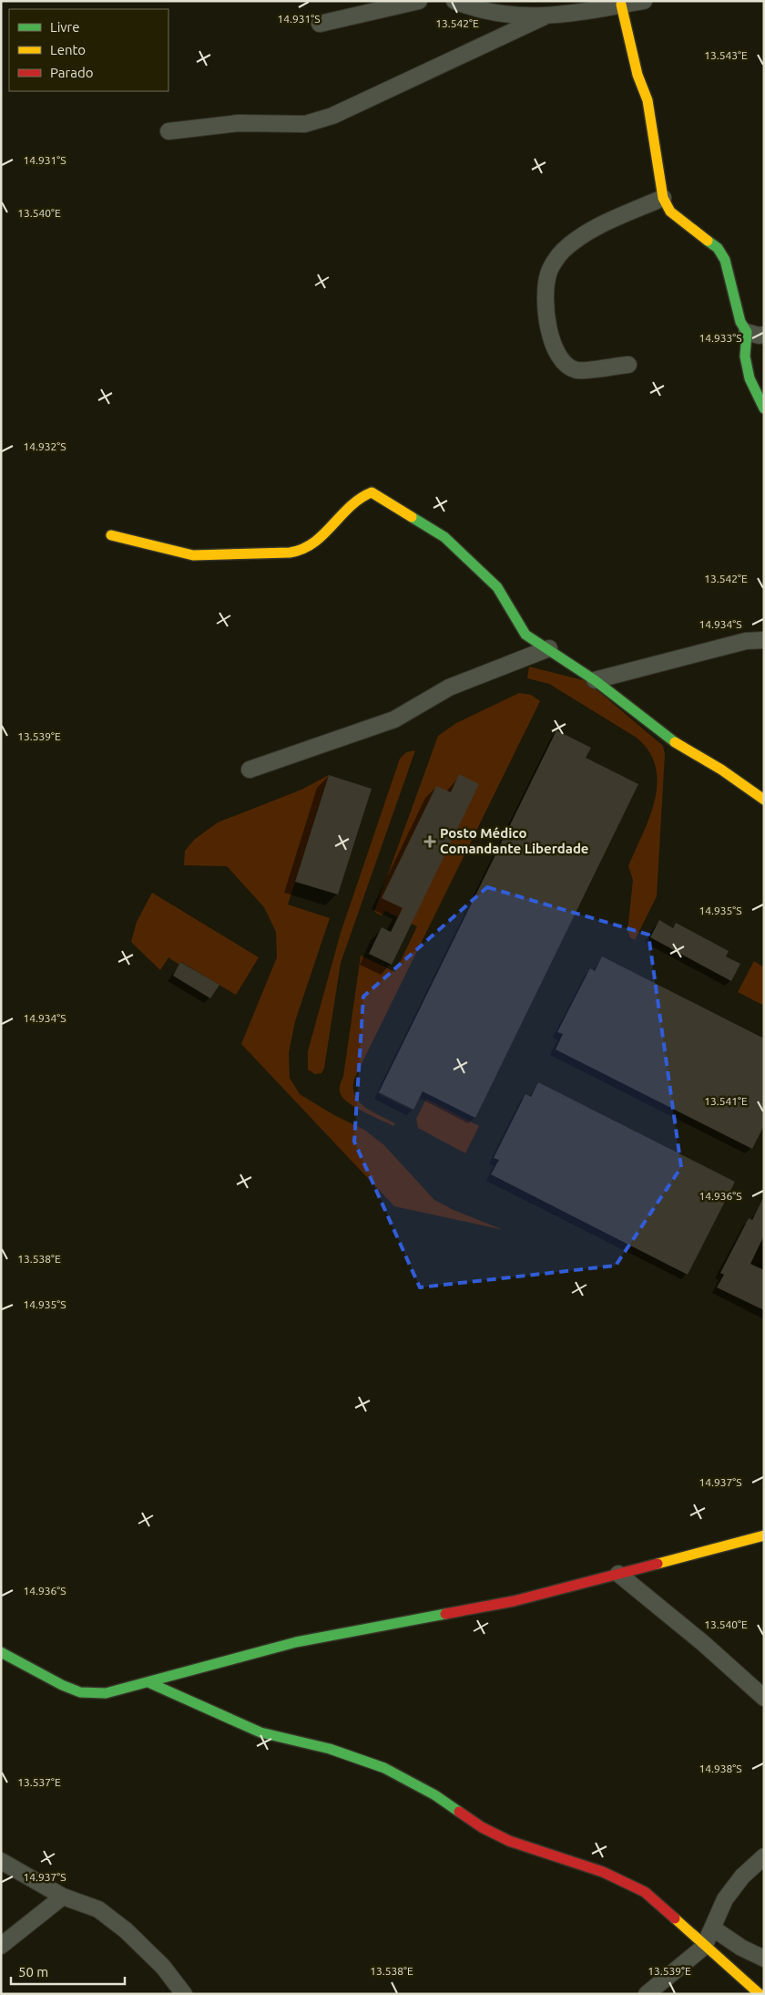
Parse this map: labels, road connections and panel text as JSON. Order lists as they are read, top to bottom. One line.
{"places":{"health":["Posto Médico Comandante Liberdade"]},"legend":["Livre","Lento","Parado"],"scale_bar":"50 m","coordinates":["14.931°S","13.542°E","13.543°E","13.540°E","14.933°S","14.932°S","14.934°S","13.539°E","14.935°S","13.541°E","14.936°S","13.538°E","14.937°S","14.938°S","13.537°E"]}
